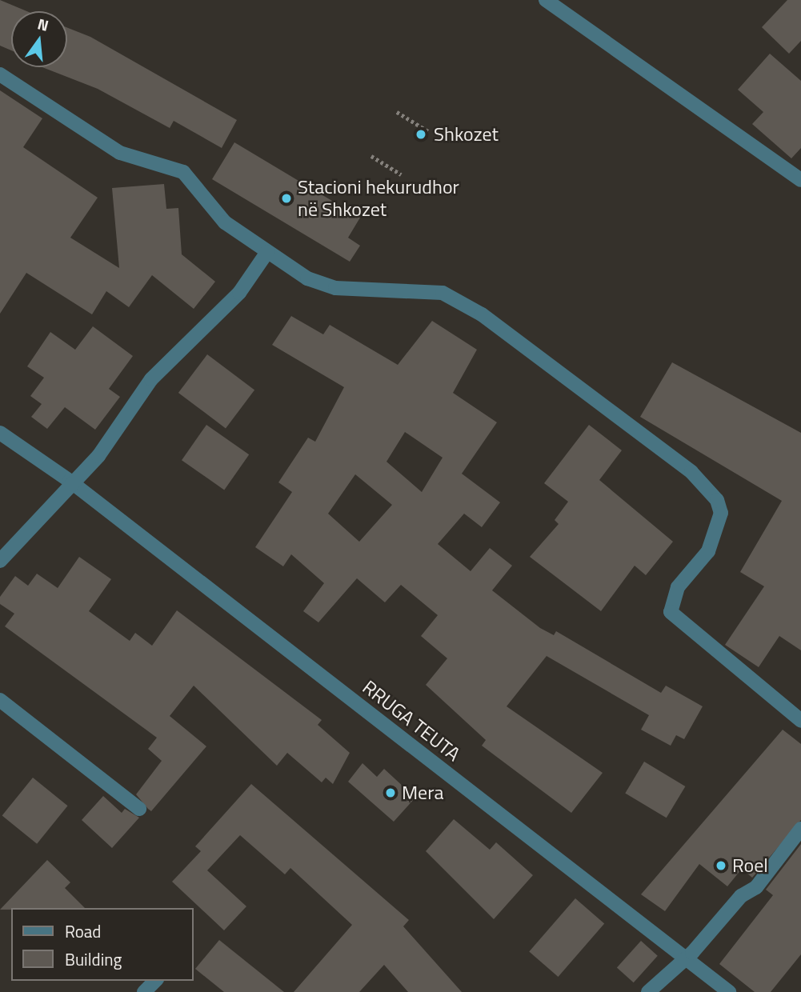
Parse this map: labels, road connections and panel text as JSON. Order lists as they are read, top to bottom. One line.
{"streets":{"street":["RRUGA TEUTA"]},"places":["Shkozet","Stacioni hekurudhor në Shkozet","Mera","Roel"],"legend":["Road","Building"],"north":"top"}
